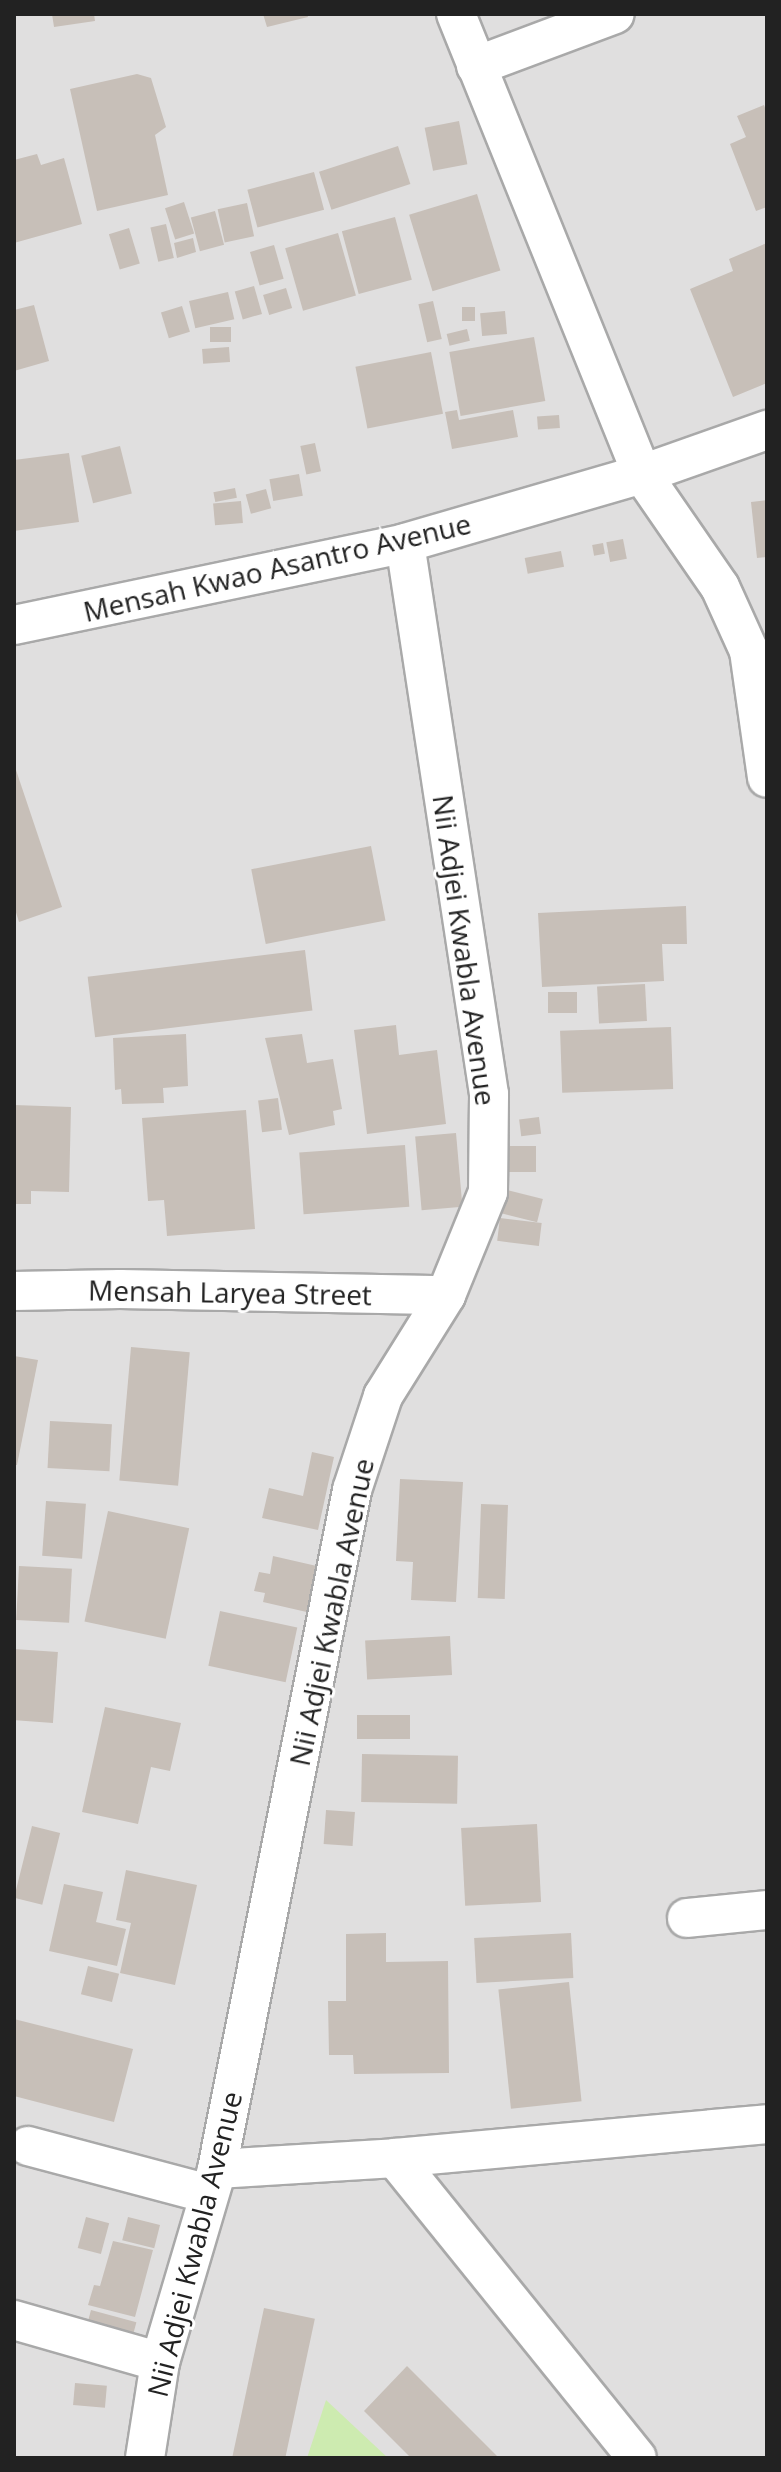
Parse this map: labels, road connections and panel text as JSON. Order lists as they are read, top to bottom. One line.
{"streets":{"street":["Mensah Kwao Asantro Avenue","Nii Adjei Kwabla Avenue","Mensah Laryea Street"]},"crossings":[["Mensah Kwao Asantro Avenue","Nii Adjei Kwabla Avenue"],["Nii Adjei Kwabla Avenue","Mensah Laryea Street"]]}
